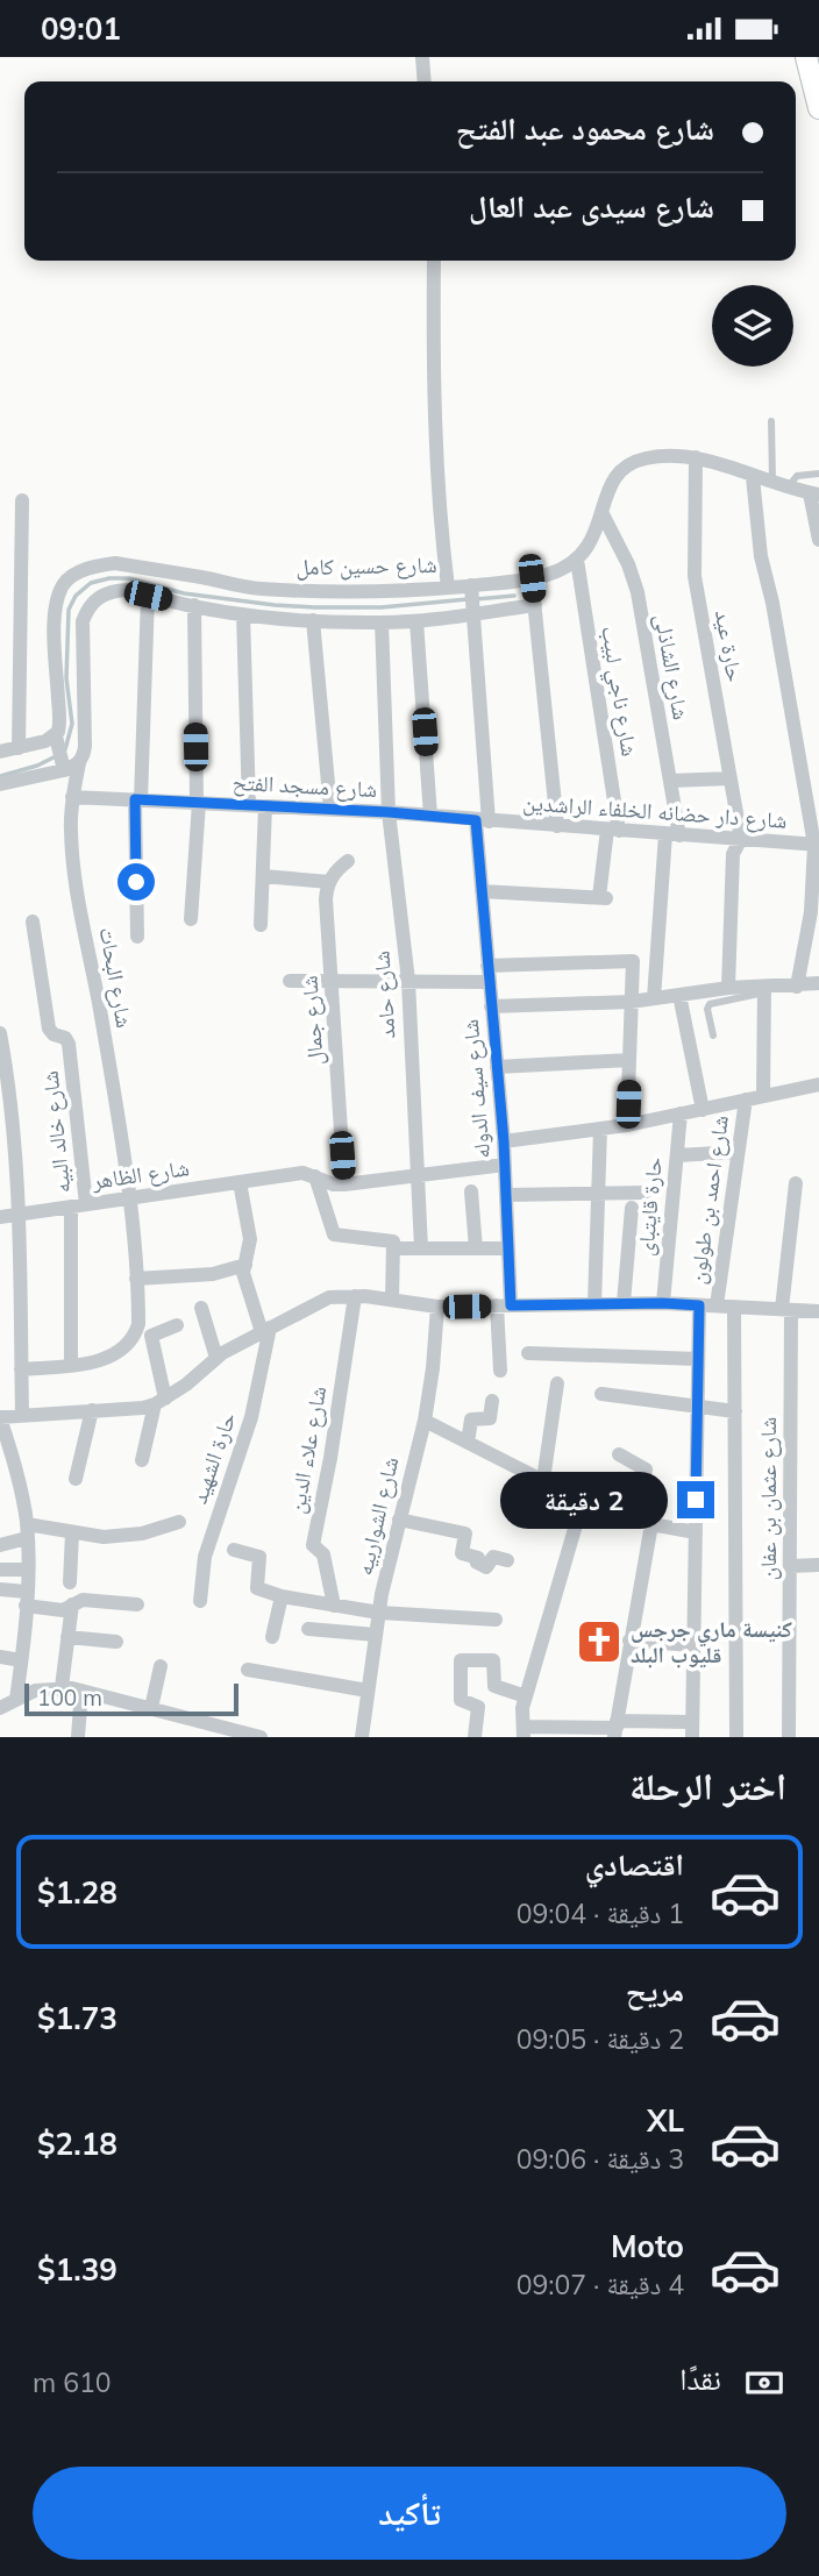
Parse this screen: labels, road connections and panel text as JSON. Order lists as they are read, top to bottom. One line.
{"streets":{"street":["شارع حسين كامل","حارة عيد","شارع الشاذلى","شارع ناجي لبيب","شارع مسجد الفتح","شارع دار حضانه الخلفاء الراشدين","شارع البحات","شارع حامد","شارع جمال","شارع سيف الدوله","شارع خالد البيه","شارع الظاهر","شارع احمد بن طولون","حارة قايتباى","شارع علاء الدين","حارة الشهيد","شارع عثمان بن عفان","شارع الشواربيه"]},"crossings":[["شارع حسين كامل","شارع ناجي لبيب"],["شارع حسين كامل","شارع سيف الدوله"],["حارة عيد","شارع دار حضانه الخلفاء الراشدين"],["شارع الشاذلى","شارع دار حضانه الخلفاء الراشدين"],["شارع ناجي لبيب","شارع دار حضانه الخلفاء الراشدين"],["شارع ناجي لبيب","شارع سيف الدوله"],["شارع مسجد الفتح","شارع دار حضانه الخلفاء الراشدين"],["شارع مسجد الفتح","شارع البحات"],["شارع مسجد الفتح","شارع حامد"],["شارع دار حضانه الخلفاء الراشدين","شارع سيف الدوله"],["شارع البحات","شارع خالد البيه"],["شارع البحات","شارع الظاهر"],["شارع جمال","شارع الظاهر"],["شارع خالد البيه","شارع الظاهر"]],"places":{"church":["كنيسة ماري جرجس قليوب البلد"]},"scale_bar":"100 m","page":{"status":"09:01","banner":["شارع محمود عبد الفتح","شارع سيدى عبد العال"],"bubble":"2 دقيقة","scale":"100 m","heading":"اختر الرحلة","list":[{"name":"اقتصادي","note":"1 دقيقة · 09:04","value":"$1.28"},{"name":"مريح","note":"2 دقيقة · 09:05","value":"$1.73"},{"name":"XL","note":"3 دقيقة · 09:06","value":"$2.18"},{"name":"Moto","note":"4 دقيقة · 09:07","value":"$1.39"}],"pay":["نقدًا","610 m"],"buttons":"تأكيد"}}
